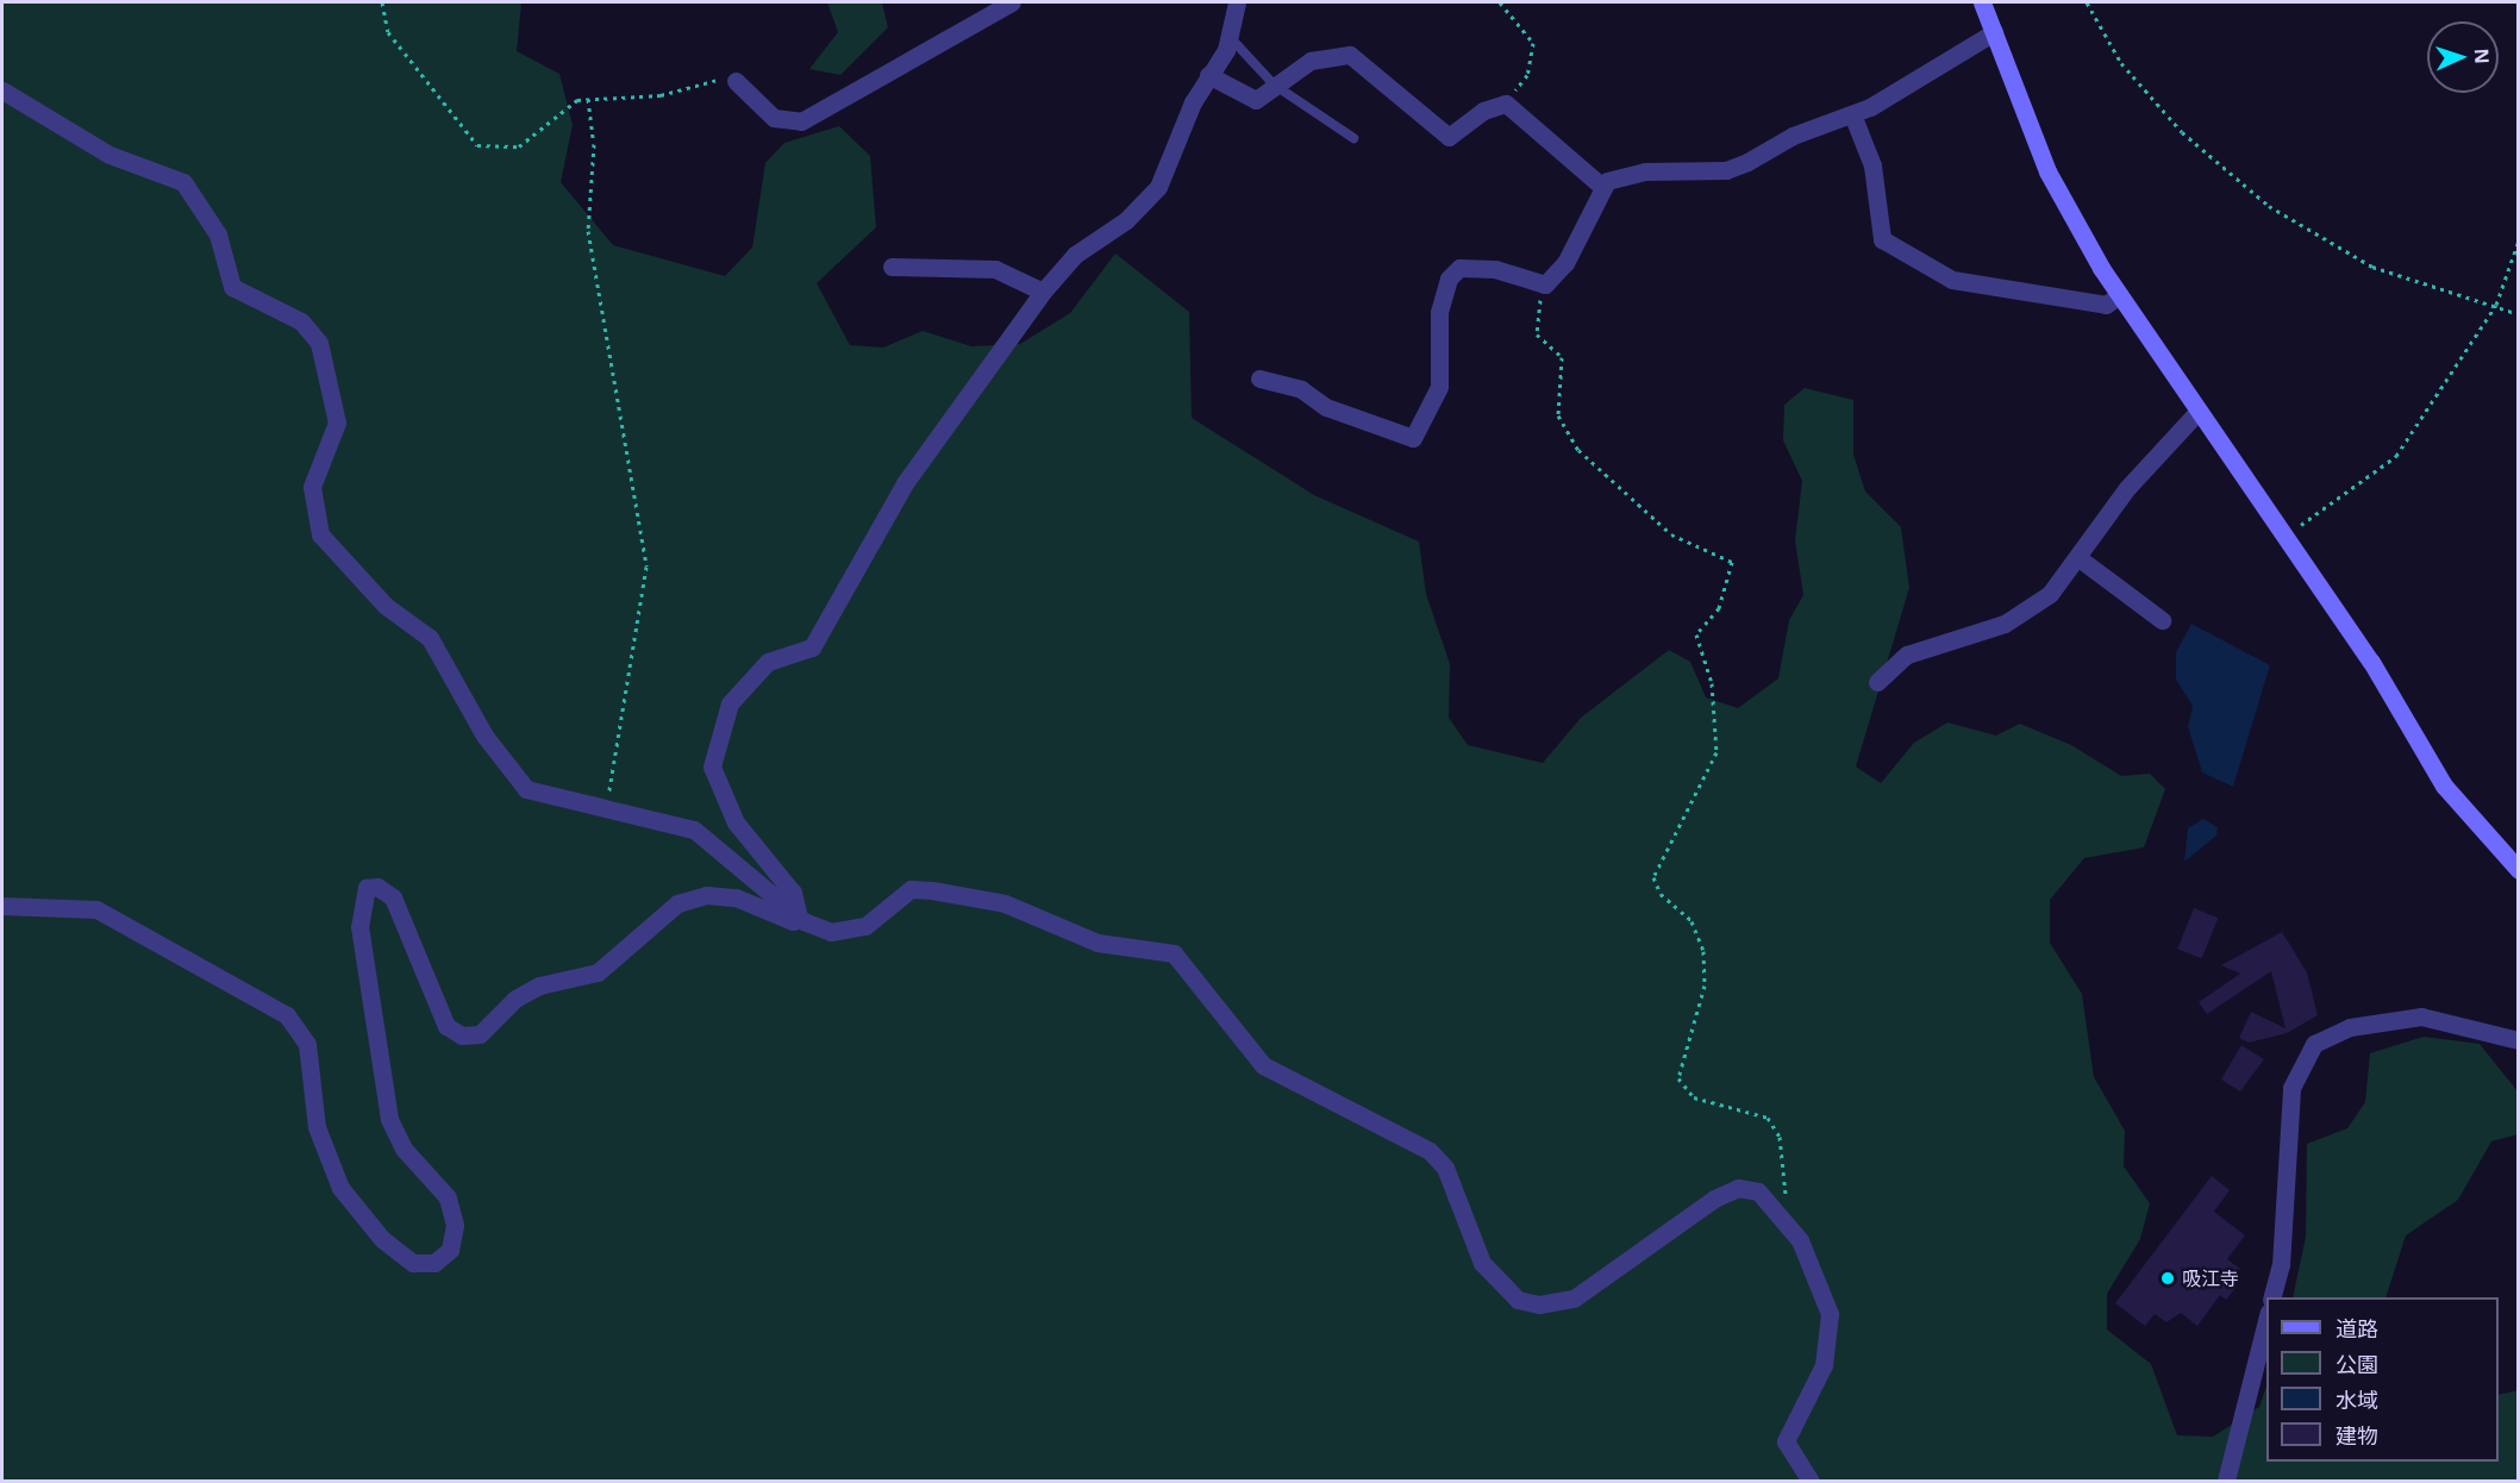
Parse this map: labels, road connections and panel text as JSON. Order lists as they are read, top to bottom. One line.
{"places":["吸江寺"],"legend":["道路","公園","水域","建物"],"north":"right"}
